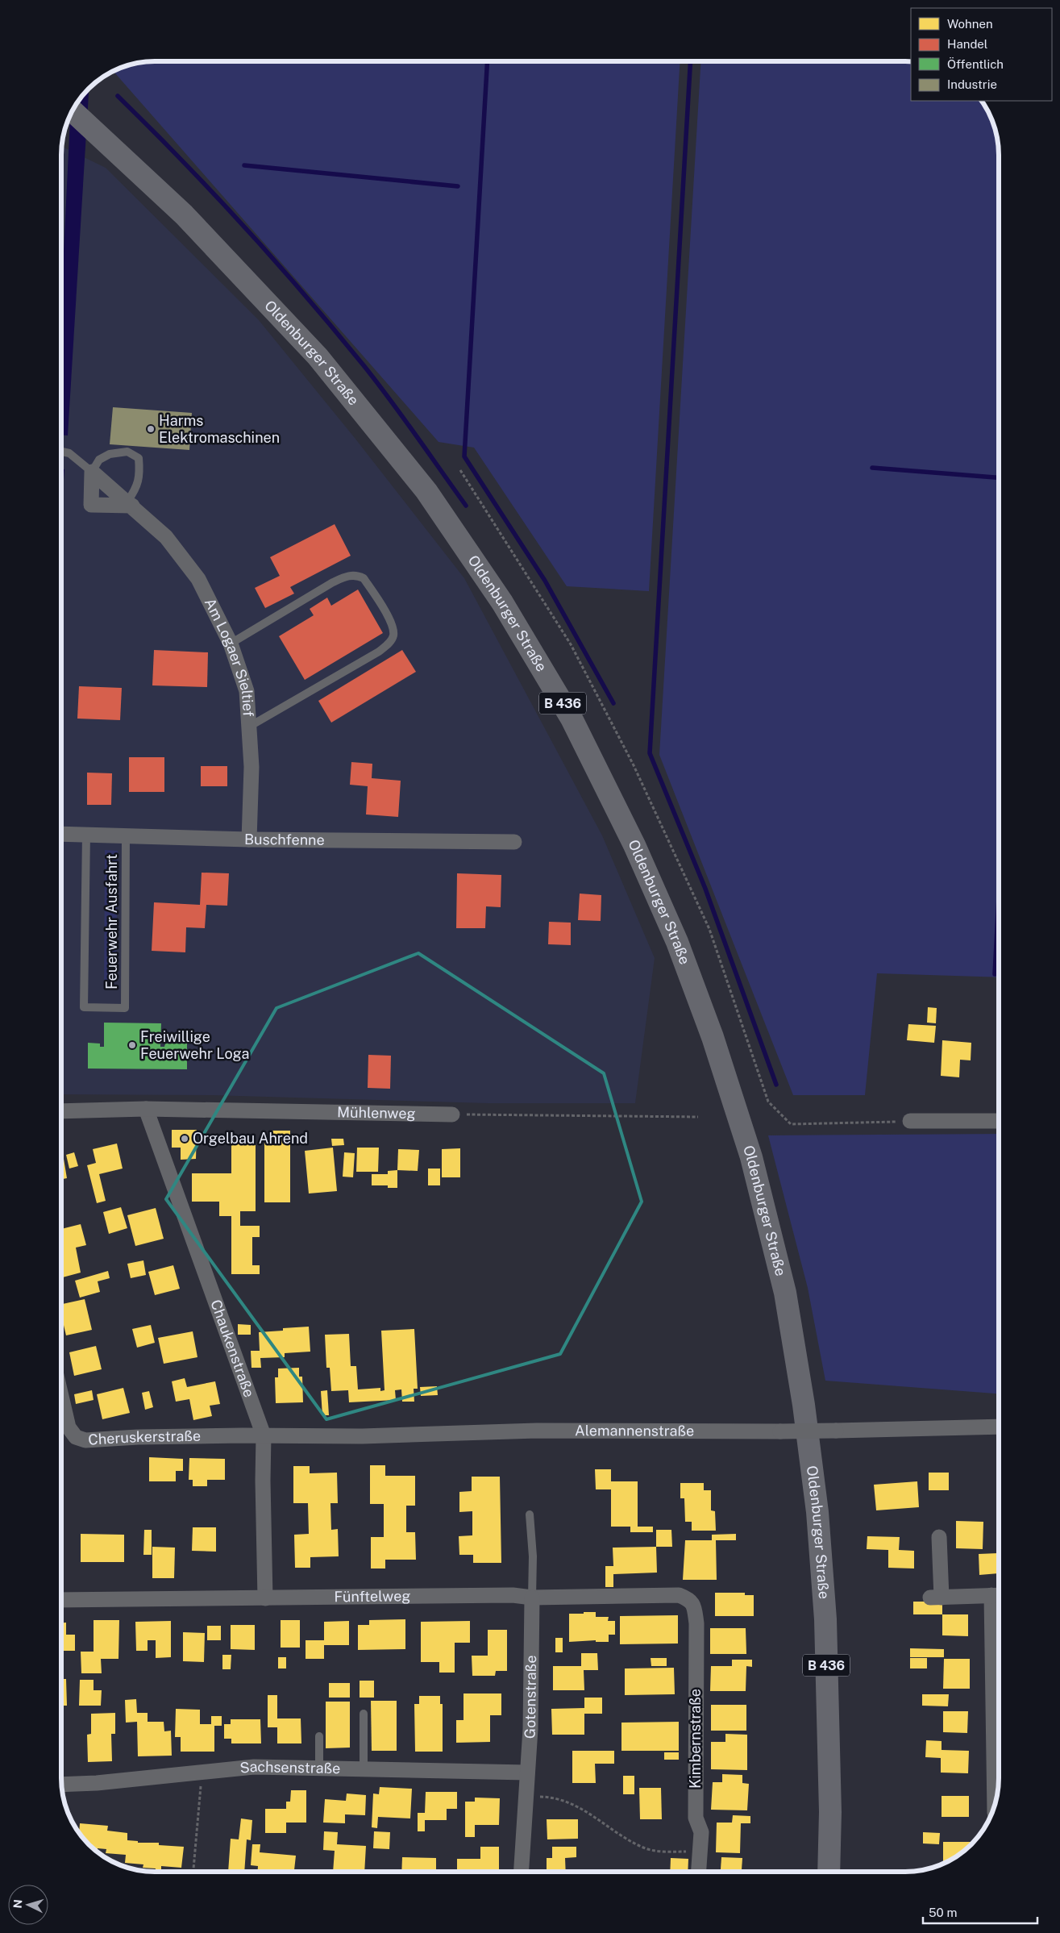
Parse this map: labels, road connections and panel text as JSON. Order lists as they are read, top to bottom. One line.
{"streets":{"main road":["Oldenburger Straße","B 436"],"street":["Am Logaer Sieltief","Buschfenne","Mühlenweg","Chaukenstraße","Alemannenstraße","Cheruskerstraße","Fünftelweg","Gotenstraße","Kimbernstraße","Sachsenstraße"],"lane":["Feuerwehr Ausfahrt"]},"crossings":[["Am Logaer Sieltief","Buschfenne"],["Buschfenne","Feuerwehr Ausfahrt"],["Mühlenweg","Chaukenstraße"],["Chaukenstraße","Alemannenstraße"],["Chaukenstraße","Cheruskerstraße"],["Chaukenstraße","Fünftelweg"],["Alemannenstraße","Cheruskerstraße"],["Fünftelweg","Gotenstraße"],["Fünftelweg","Kimbernstraße"],["Gotenstraße","Sachsenstraße"]],"places":["Harms Elektromaschinen","Freiwillige Feuerwehr Loga","Orgelbau Ahrend"],"legend":["Wohnen","Handel","Öffentlich","Industrie"],"scale_bar":"50 m","north":"left"}
